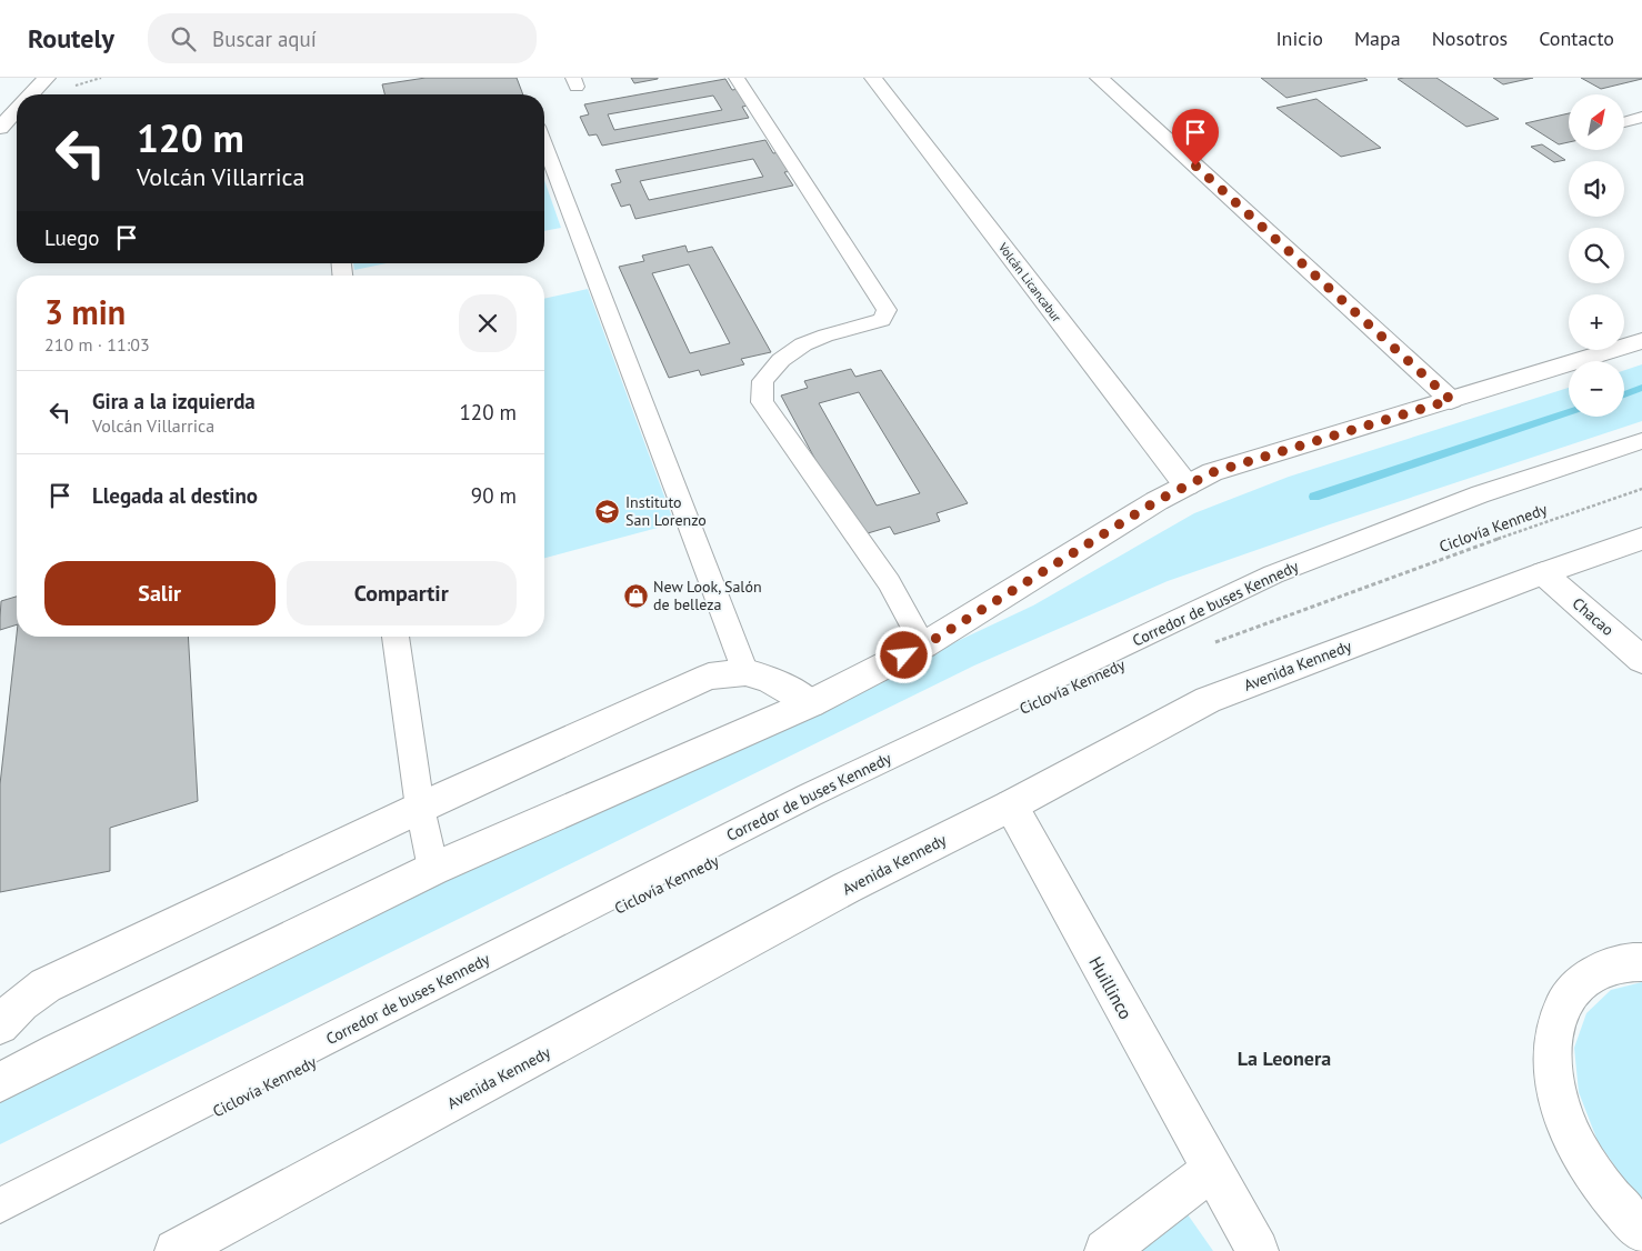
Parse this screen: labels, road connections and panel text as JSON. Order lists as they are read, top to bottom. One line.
{"streets":{"main road":["Volcán Licancabur","Chacao","Avenida Kennedy","Huillinco"],"lane":["Corredor de buses Kennedy"],"path":["Ciclovía Kennedy"]},"crossings":[["Chacao","Avenida Kennedy"],["Avenida Kennedy","Huillinco"]],"districts":["La Leonera"],"places":{"school or university":["Instituto San Lorenzo"],"shop":["New Look, Salón de belleza"]},"north":"top right","page":{"header":"Routely","search":"Buscar aquí","nav":["Inicio","Mapa","Nosotros","Contacto"],"map_buttons":["+","−"],"turn":["120 m","Volcán Villarrica"],"then":"Luego","heading":["3 min","210 m · 11:03"],"list":[{"name":"Gira a la izquierda","note":"Volcán Villarrica","value":"120 m"},{"name":"Llegada al destino","value":"90 m"}],"buttons":["Salir","Compartir"]}}
